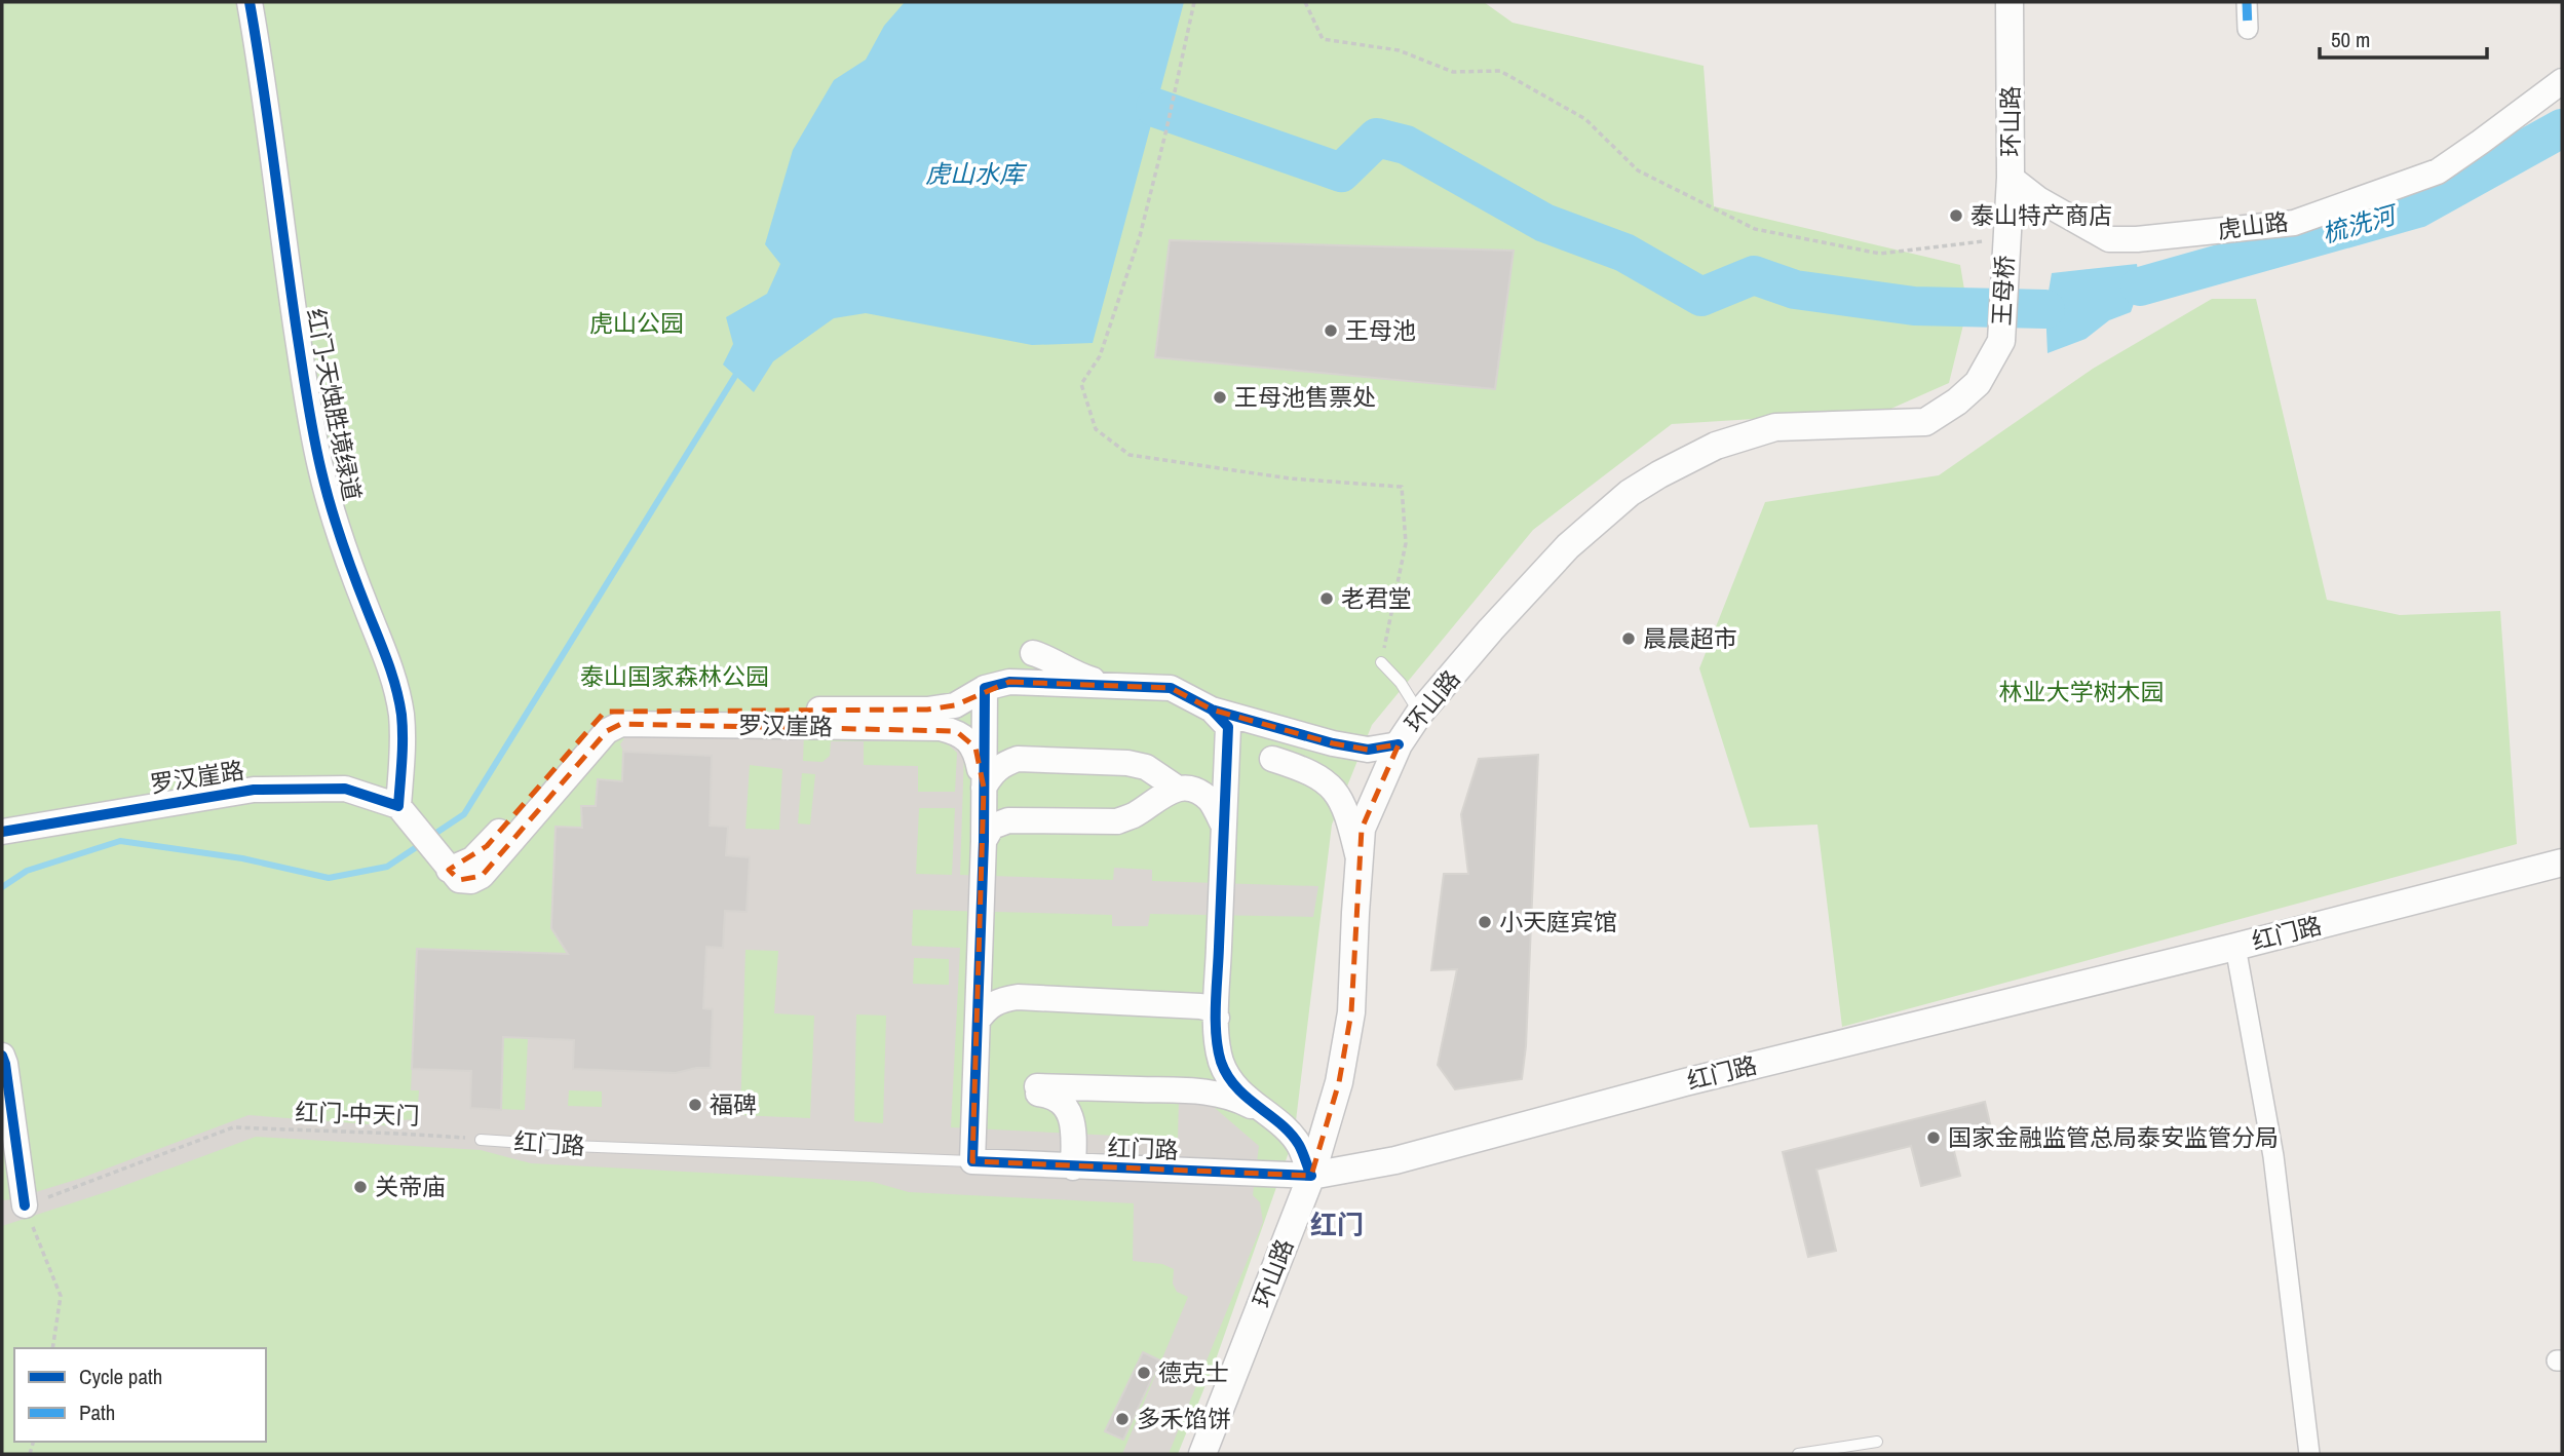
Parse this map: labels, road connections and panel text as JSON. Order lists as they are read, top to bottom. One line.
{"streets":{"main road":["环山路","王母桥","红门路"],"street":["虎山路","红门-天烛胜境绿道","罗汉崖路"],"path":["红门-中天门"]},"crossings":[["环山路","虎山路"],["环山路","王母桥"],["环山路","红门路"],["红门-天烛胜境绿道","罗汉崖路"],["红门路","红门-中天门"]],"districts":["红门"],"water":["虎山水库","梳洗河"],"parks":["虎山公园","泰山国家森林公园","林业大学树木园"],"places":["泰山特产商店","王母池","王母池售票处","老君堂","晨晨超市","小天庭宾馆","福碑","国家金融监管总局泰安监管分局","关帝庙","德克士","多禾馅饼"],"legend":["Cycle path","Path"],"scale_bar":"50 m"}
